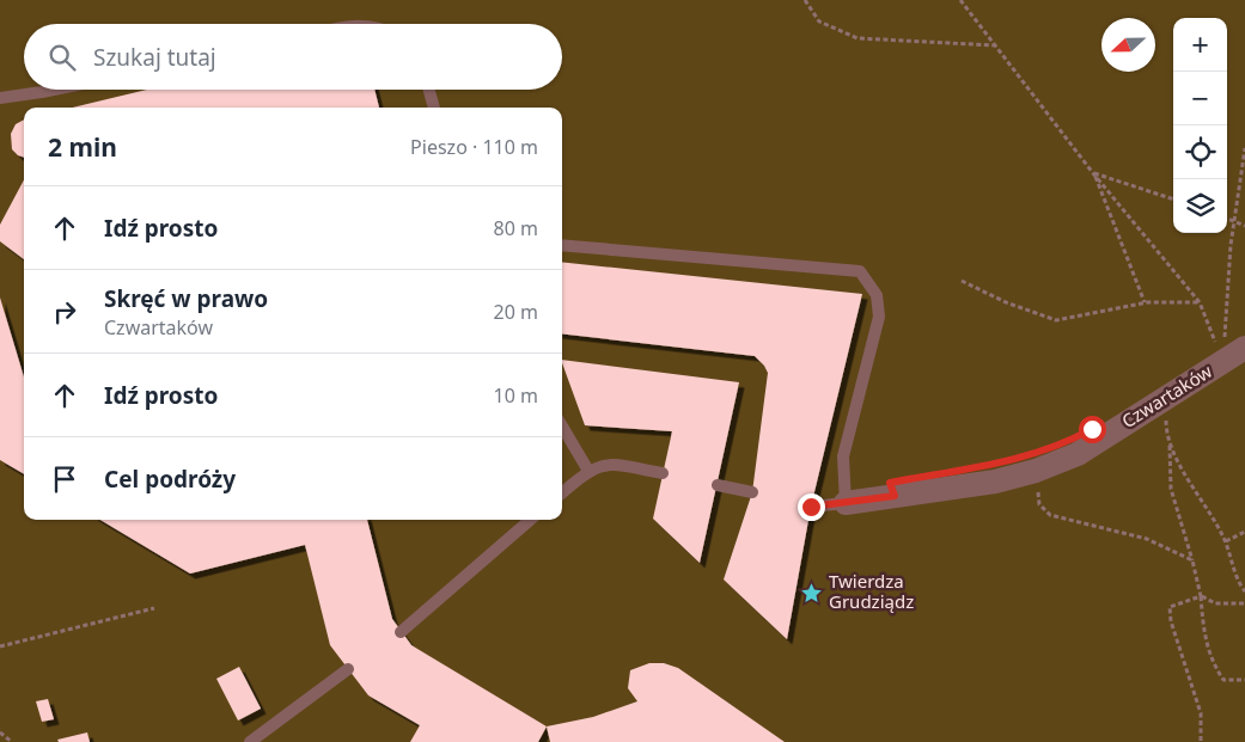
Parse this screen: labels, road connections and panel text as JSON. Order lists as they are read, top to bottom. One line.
{"streets":{"street":["Czwartaków"]},"places":{"place":["Twierdza Grudziądz"]},"north":"left","page":{"map_buttons":["+","−"],"search":"Szukaj tutaj","heading":["2 min","Pieszo · 110 m"],"list":[["Idź prosto","80 m"],["Skręć w prawo","Czwartaków","20 m"],["Idź prosto","10 m"],"Cel podróży"]}}
